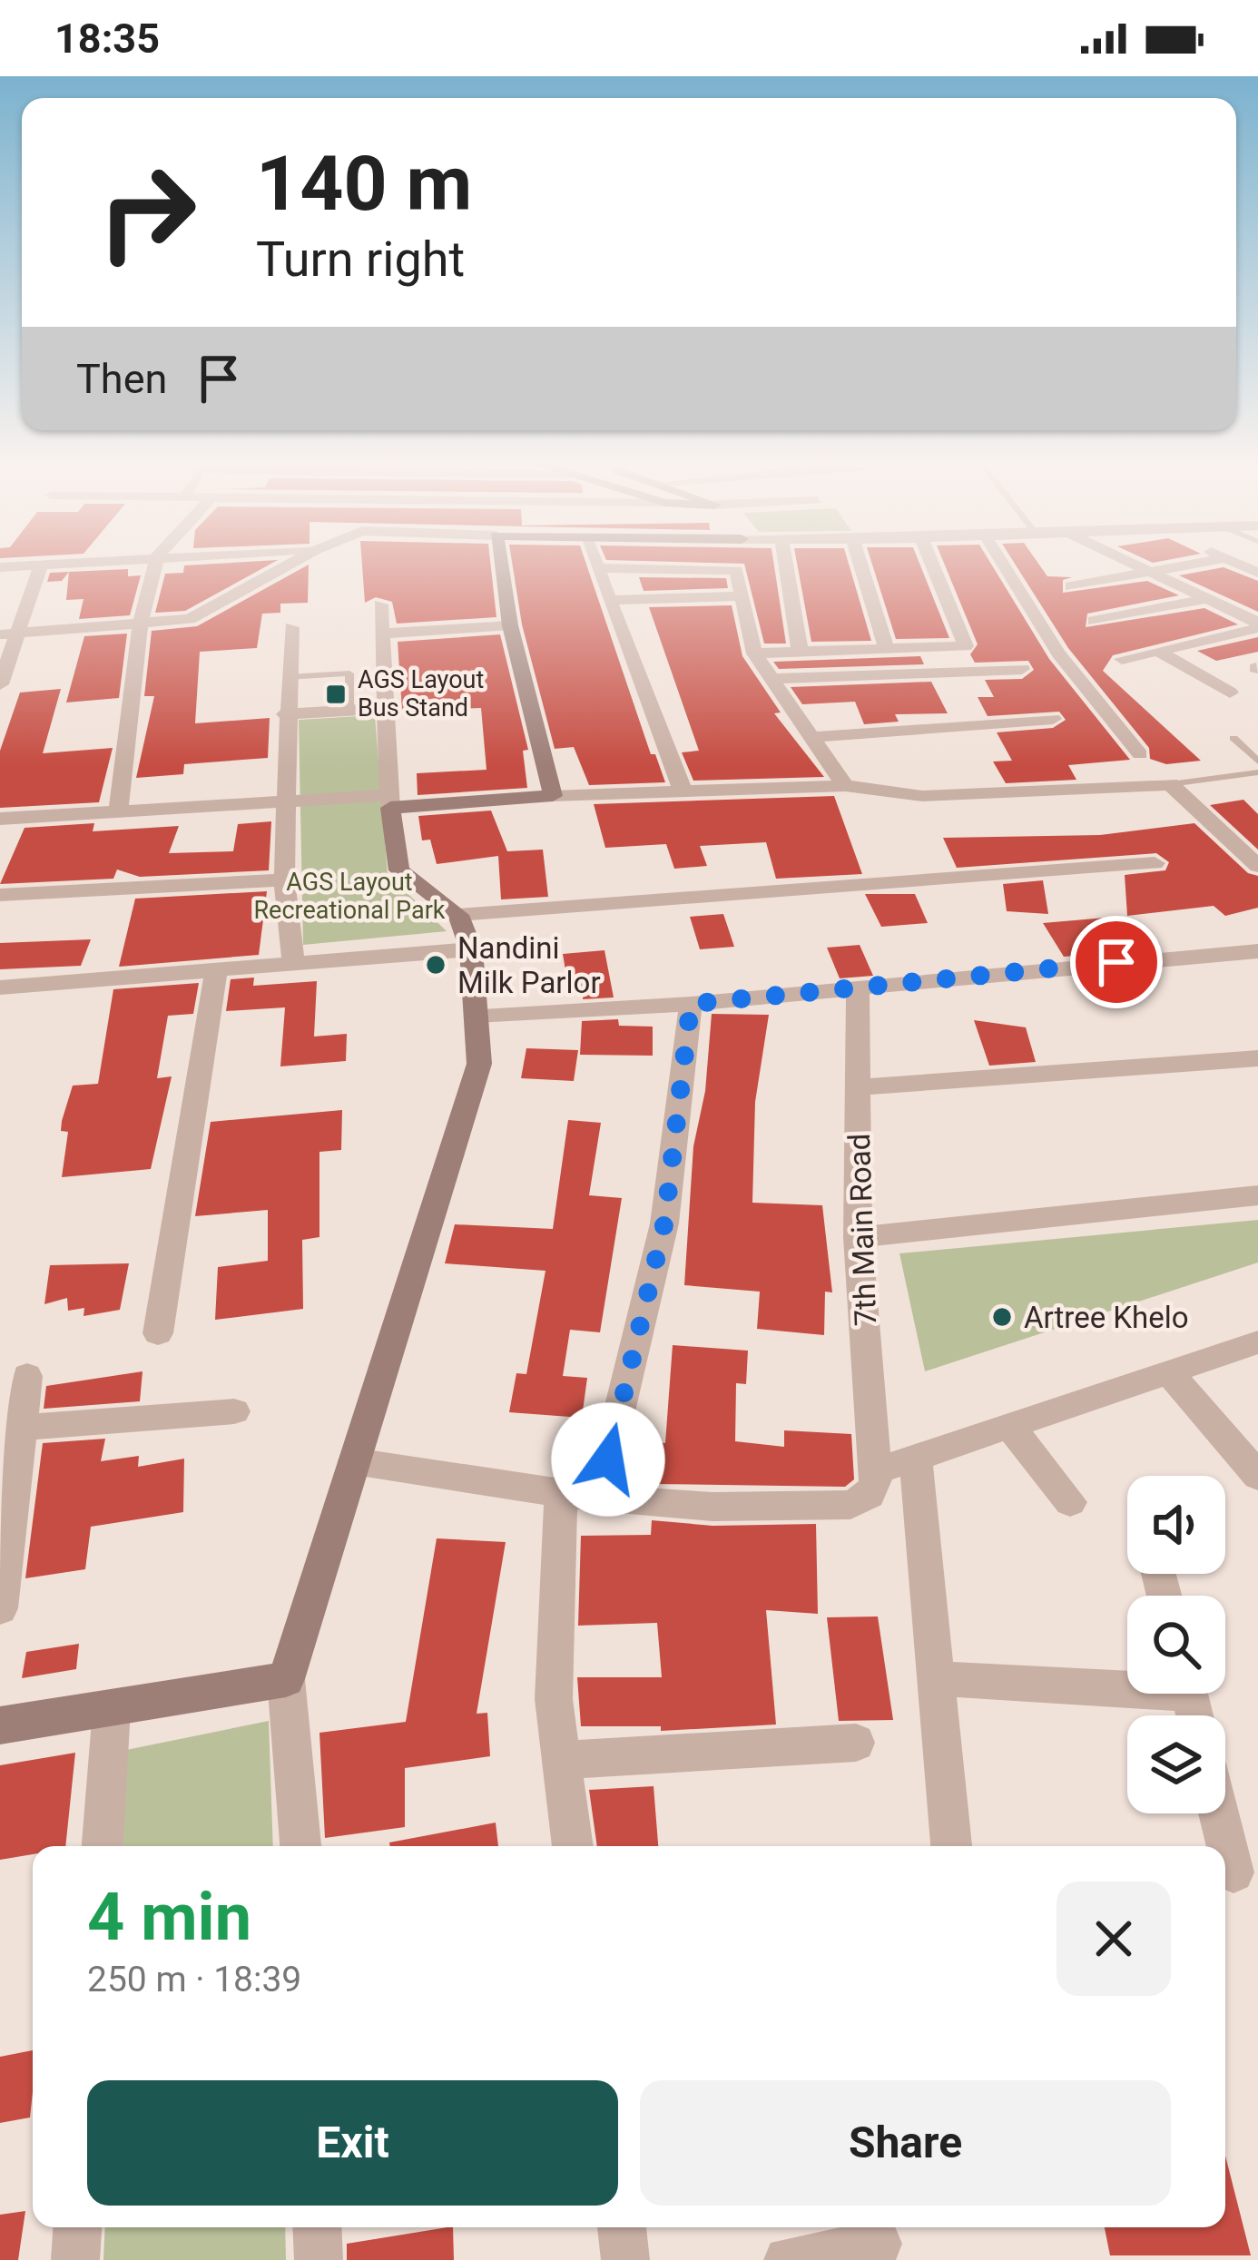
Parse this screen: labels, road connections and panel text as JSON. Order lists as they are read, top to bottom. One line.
{"streets":{"street":["7th Main Road"]},"parks":["AGS Layout Recreational Park"],"places":{"transit":["AGS Layout Bus Stand"],"other":["Nandini Milk Parlor","Artree Khelo"]},"page":{"status":"18:35","turn":["140 m","Turn right"],"then":"Then","heading":["4 min","250 m · 18:39"],"buttons":["Exit","Share"]}}
